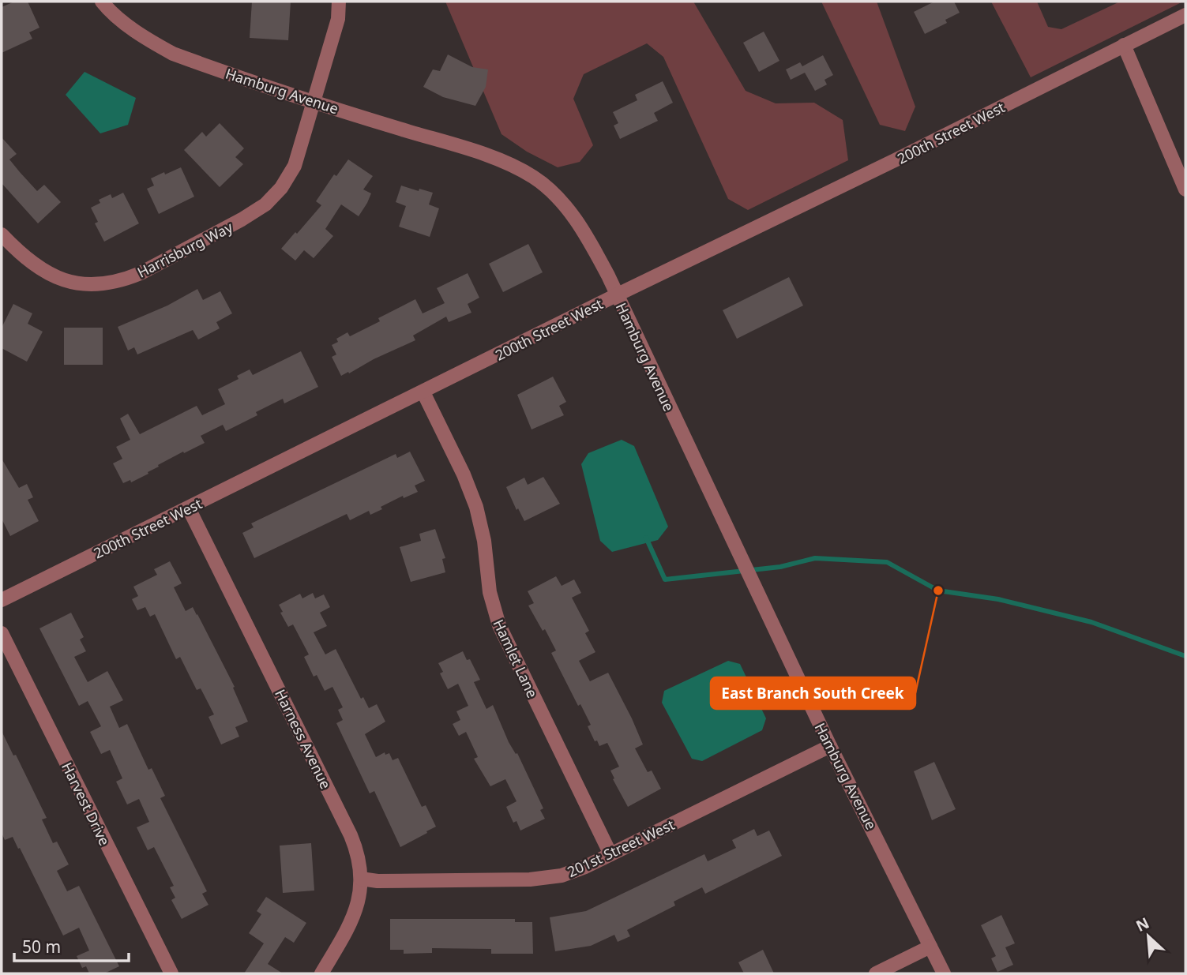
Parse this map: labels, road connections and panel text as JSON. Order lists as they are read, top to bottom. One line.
{"streets":{"street":["Hamburg Avenue","200th Street West","Harrisburg Way","Hamlet Lane","Harness Avenue","Harvest Drive","201st Street West"]},"crossings":[["Hamburg Avenue","200th Street West"],["Hamburg Avenue","Harrisburg Way"],["Hamburg Avenue","201st Street West"],["200th Street West","Hamlet Lane"],["200th Street West","Harness Avenue"],["Hamlet Lane","201st Street West"],["Harness Avenue","201st Street West"]],"places":["East Branch South Creek"],"scale_bar":"50 m","north":"top left"}
